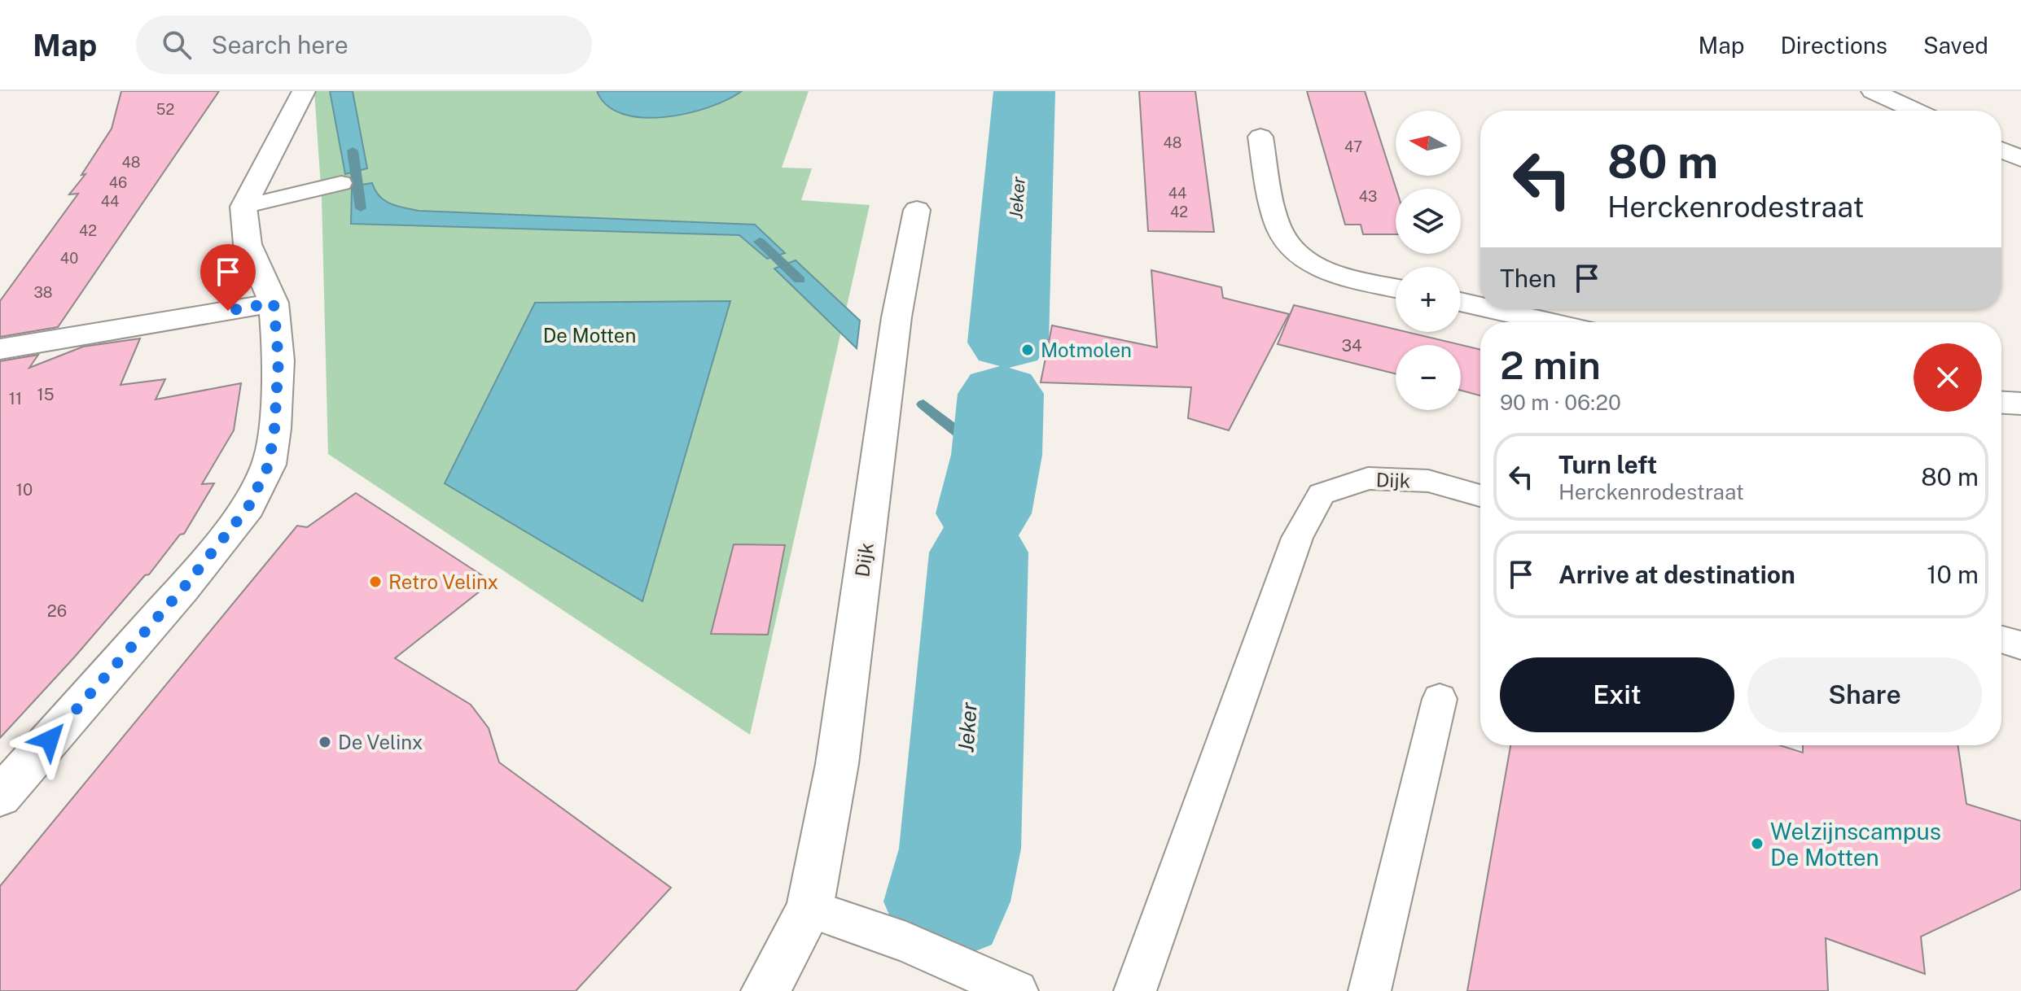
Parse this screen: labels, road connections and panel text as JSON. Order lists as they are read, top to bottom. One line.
{"streets":{"street":["Dijk"]},"water":["Jeker"],"parks":["De Motten"],"places":["Motmolen","Retro Velinx","De Velinx","Welzijnscampus De Motten"],"house_numbers":["52","48","47","48","46","44","43","44","42","42","40","38","34","15","11","10","26"],"north":"left","page":{"header":"Map","search":"Search here","nav":["Map","Directions","Saved"],"map_buttons":["+","−"],"turn":["80 m","Herckenrodestraat"],"then":"Then","heading":["2 min","90 m · 06:20"],"list":[{"name":"Turn left","note":"Herckenrodestraat","value":"80 m"},{"name":"Arrive at destination","value":"10 m"}],"buttons":["Exit","Share"]}}
